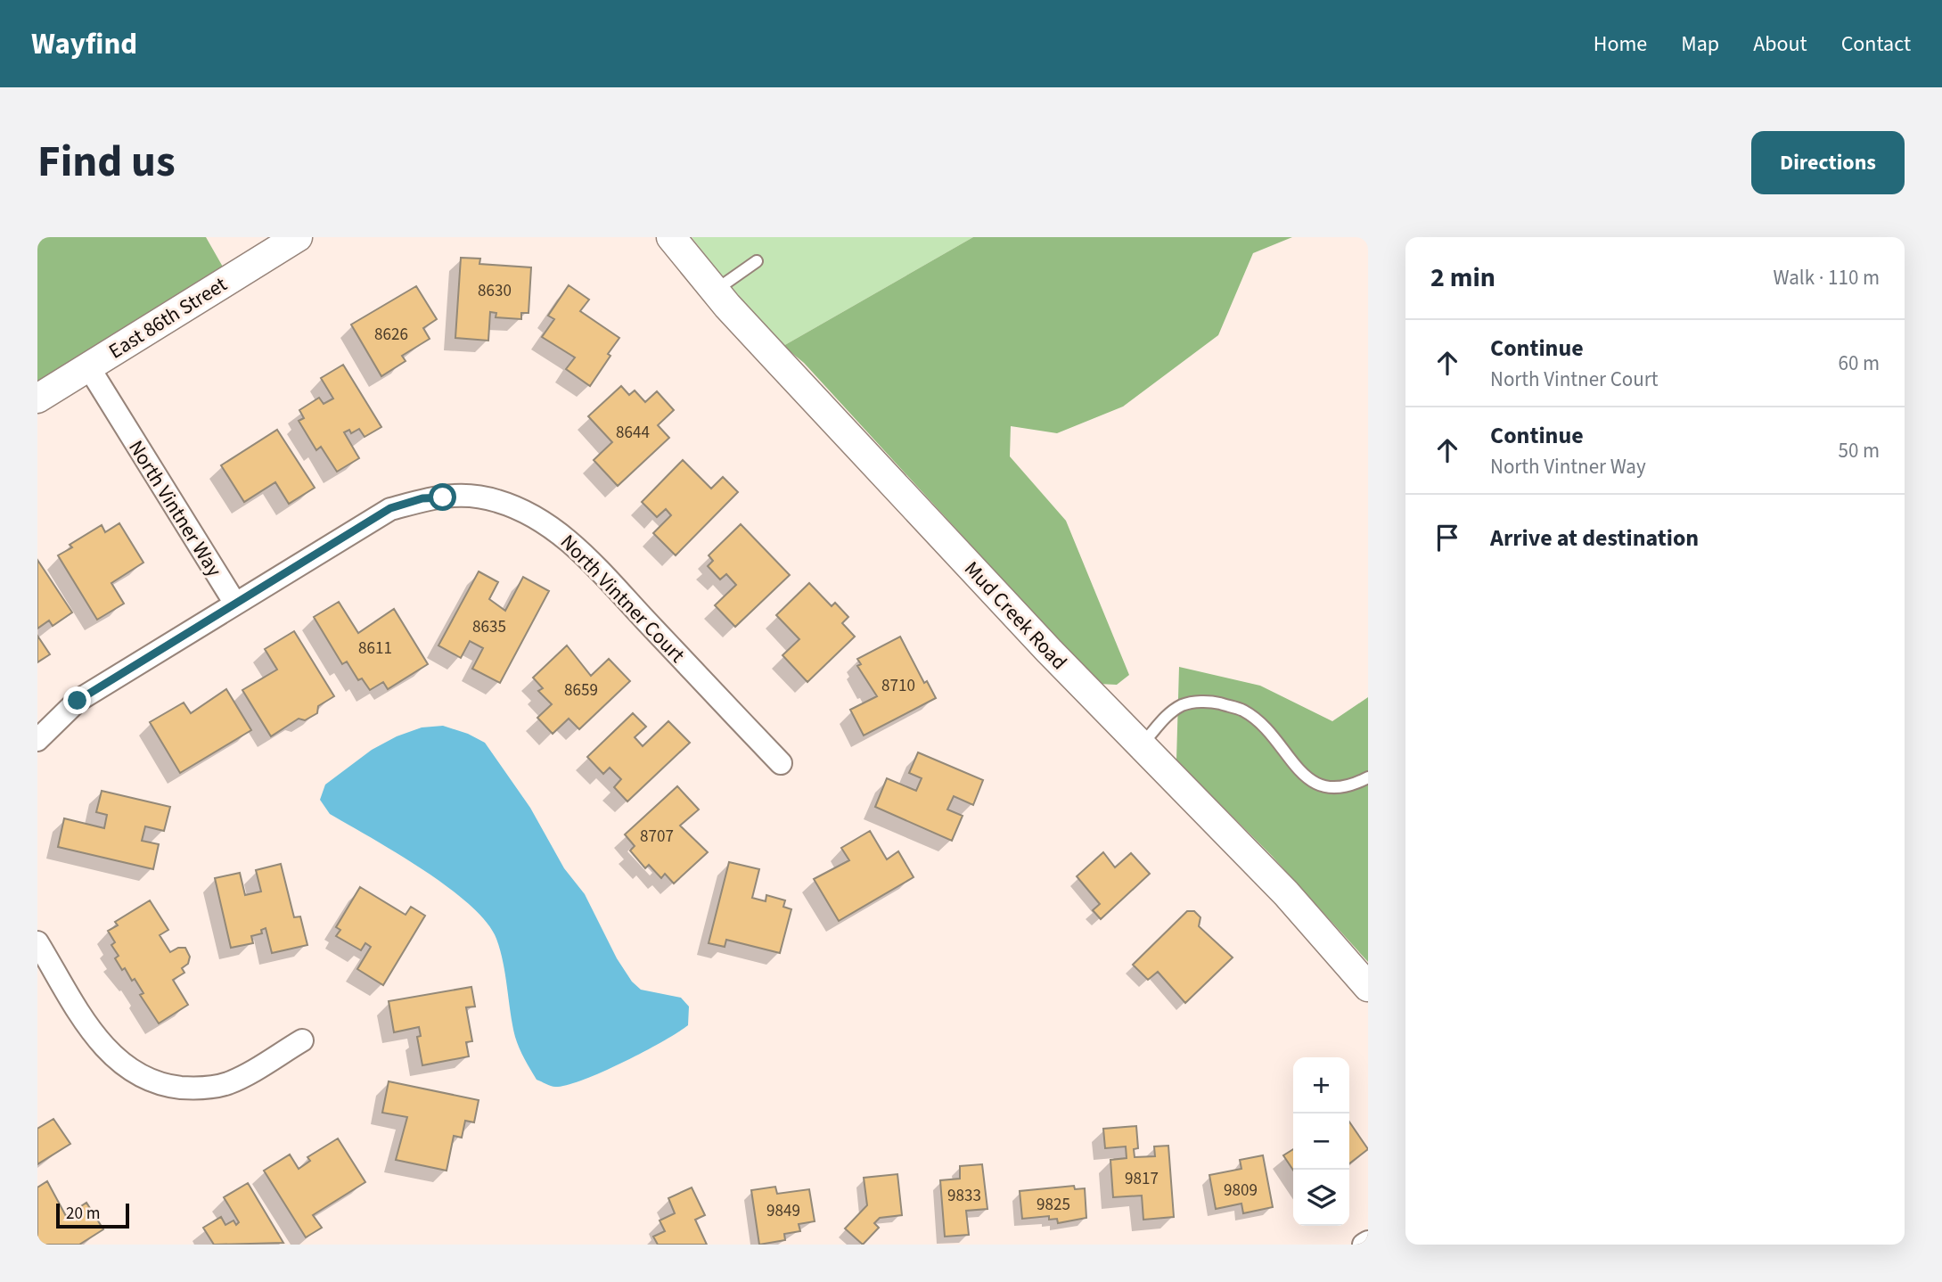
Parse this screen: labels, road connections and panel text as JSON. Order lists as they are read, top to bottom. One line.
{"streets":{"street":["East 86th Street","North Vintner Way","North Vintner Court","Mud Creek Road"]},"crossings":[["East 86th Street","North Vintner Way"],["North Vintner Way","North Vintner Court"]],"house_numbers":["8630","8626","8644","8635","8611","8710","8659","8707","9817","9809","9833","9825","9849"],"scale_bar":"20 m","page":{"header":"Wayfind","nav":["Home","Map","About","Contact"],"title":"Find us","buttons":"Directions","heading":["2 min","Walk · 110 m"],"list":[["Continue","North Vintner Court","60 m"],["Continue","North Vintner Way","50 m"],"Arrive at destination"],"map_buttons":["+","−"],"scale":"20 m"}}
